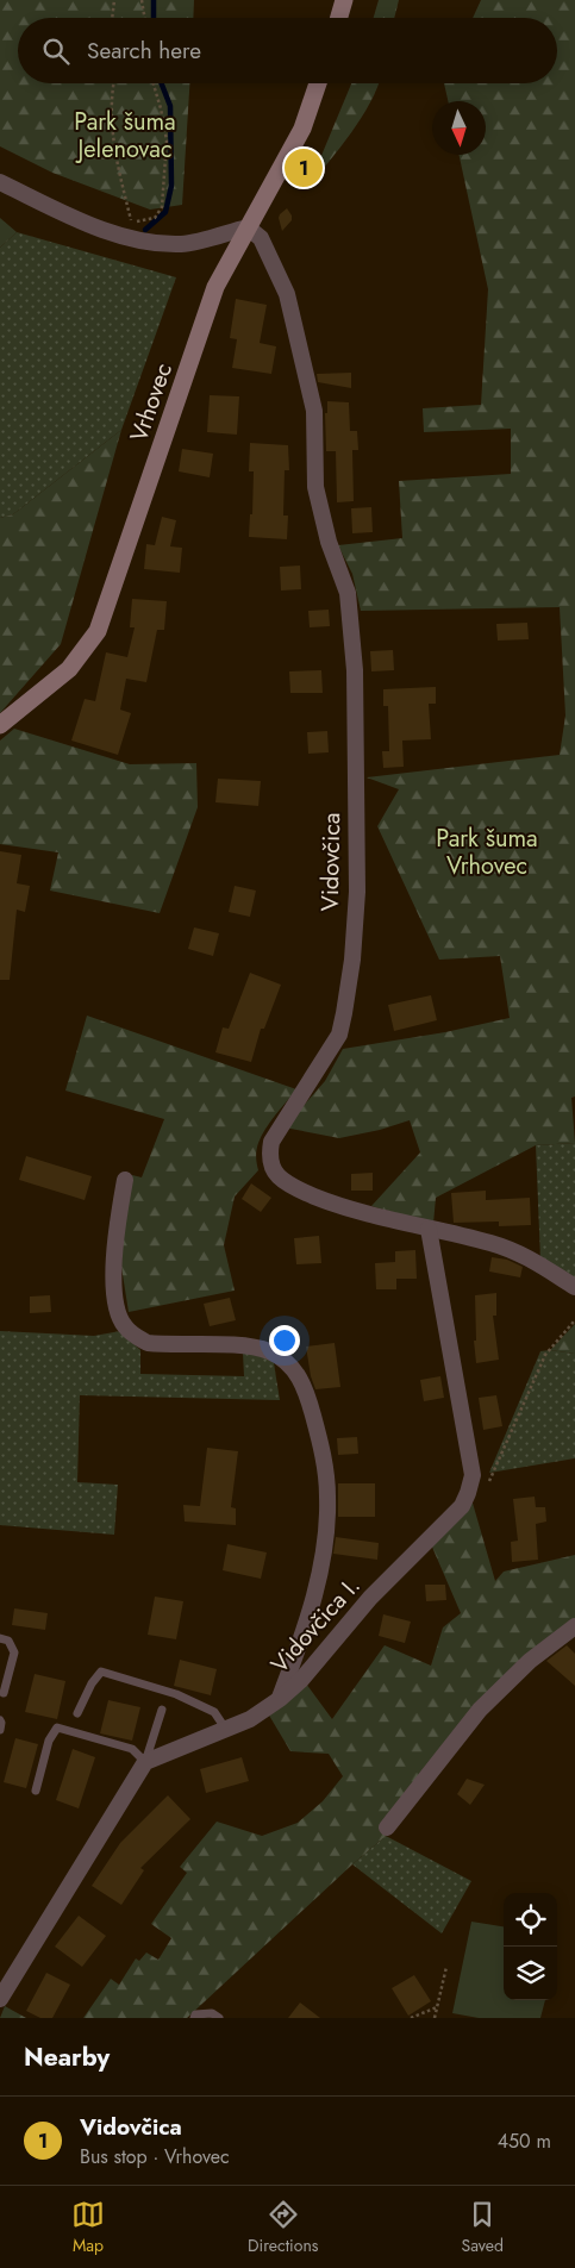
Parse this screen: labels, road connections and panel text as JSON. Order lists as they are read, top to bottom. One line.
{"streets":{"street":["Vrhovec","Vidovčica","Vidovčica I."]},"crossings":[["Vrhovec","Vidovčica"],["Vidovčica","Vidovčica I."]],"parks":["Park šuma Jelenovac","Park šuma Vrhovec"],"north":"bottom","page":{"search":"Search here","pins":"1","heading":"Nearby","list":[{"mark":"1","name":"Vidovčica","note":"Bus stop · Vrhovec","value":"450 m"}],"nav":["Map","Directions","Saved"]}}
